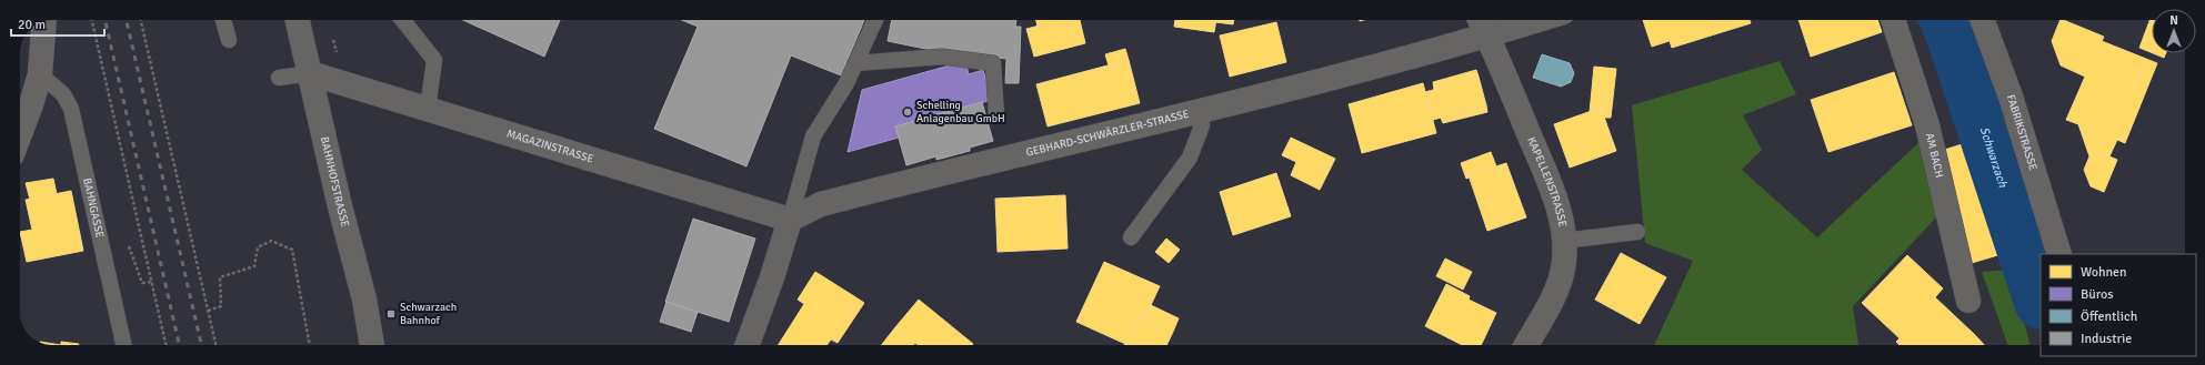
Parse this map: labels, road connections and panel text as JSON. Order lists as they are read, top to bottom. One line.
{"streets":{"street":["GEBHARD-SCHWÄRZLER-STRASSE","FABRIKSTRASSE","MAGAZINSTRASSE","AM BACH","BAHNHOFSTRASSE","KAPELLENSTRASSE"],"lane":["BAHNGASSE"]},"crossings":[["GEBHARD-SCHWÄRZLER-STRASSE","MAGAZINSTRASSE"],["GEBHARD-SCHWÄRZLER-STRASSE","KAPELLENSTRASSE"],["MAGAZINSTRASSE","BAHNHOFSTRASSE"]],"water":["Schwarzach"],"places":{"other":["Schelling Anlagenbau GmbH"],"transit":["Schwarzach Bahnhof"]},"legend":["Wohnen","Büros","Öffentlich","Industrie"],"scale_bar":"20 m","north":"top"}
